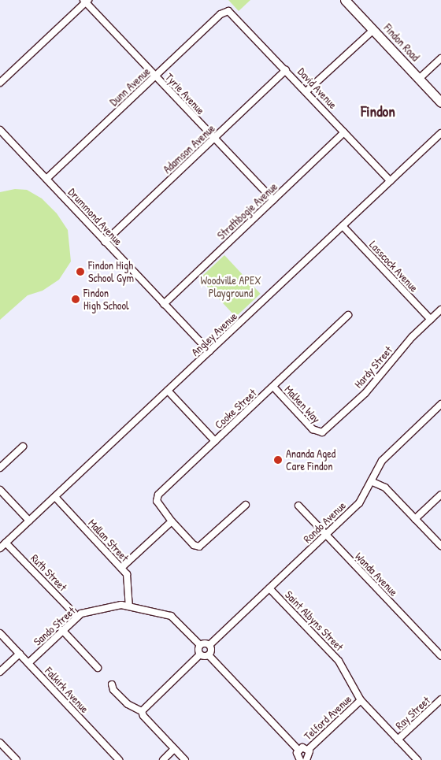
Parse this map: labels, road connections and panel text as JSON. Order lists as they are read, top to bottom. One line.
{"streets":{"main road":["Findon Road"],"street":["Dunn Avenue","David Avenue","Tyrie Avenue","Adamson Avenue","Strathbogie Avenue","Drummond Avenue","Lasscock Avenue","Angley Avenue","Hardy Street","Malken Way","Cooke Street","Rondo Avenue","Mallan Street","Ruth Street","Wanda Avenue","Saint Albyns Street","Sando Street","Falkirk Avenue","Ray Street","Telford Avenue"]},"crossings":[["Dunn Avenue","David Avenue"],["Dunn Avenue","Tyrie Avenue"],["Dunn Avenue","Drummond Avenue"],["David Avenue","Adamson Avenue"],["David Avenue","Strathbogie Avenue"],["David Avenue","Angley Avenue"],["Tyrie Avenue","Adamson Avenue"],["Tyrie Avenue","Strathbogie Avenue"],["Adamson Avenue","Drummond Avenue"],["Strathbogie Avenue","Drummond Avenue"],["Drummond Avenue","Angley Avenue"],["Lasscock Avenue","Angley Avenue"],["Lasscock Avenue","Hardy Street"],["Angley Avenue","Mallan Street"],["Angley Avenue","Ruth Street"],["Hardy Street","Malken Way"],["Malken Way","Cooke Street"],["Rondo Avenue","Wanda Avenue"],["Rondo Avenue","Saint Albyns Street"],["Rondo Avenue","Sando Street"],["Mallan Street","Sando Street"],["Ruth Street","Sando Street"],["Saint Albyns Street","Ray Street"],["Saint Albyns Street","Telford Avenue"],["Sando Street","Falkirk Avenue"]],"districts":["Findon"],"parks":["Woodville APEX Playground"],"places":["Findon High School Gym","Findon High School","Ananda Aged Care Findon"]}
